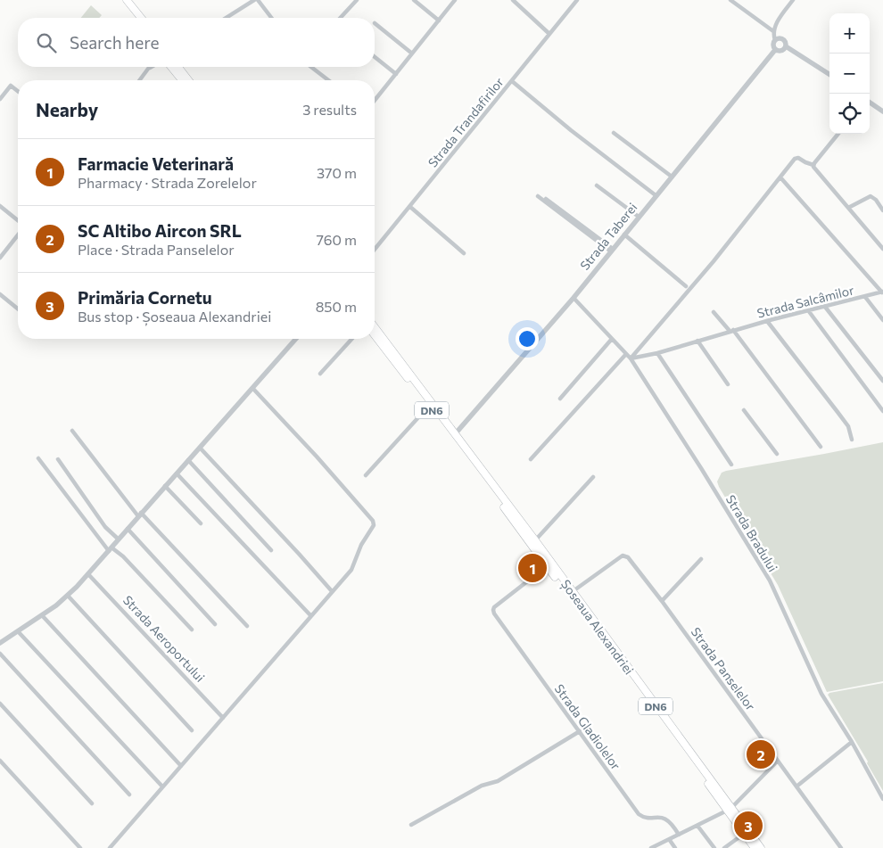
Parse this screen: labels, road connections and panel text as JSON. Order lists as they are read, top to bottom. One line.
{"streets":{"highway":["DN6","Șoseaua Alexandriei"],"street":["Strada Trandafirilor","Strada Taberei","Strada Salcâmilor","Strada Bradului","Strada Aeroportului","Strada Panselelor","Strada Gladiolelor"]},"crossings":[["Strada Taberei","Strada Bradului"],["Strada Taberei","Șoseaua Alexandriei"],["Strada Salcâmilor","Strada Bradului"],["Șoseaua Alexandriei","Strada Panselelor"],["Șoseaua Alexandriei","Strada Gladiolelor"]],"page":{"map_buttons":["+","−"],"search":"Search here","heading":["Nearby","3 results"],"list":[{"mark":"1","name":"Farmacie Veterinară","note":"Pharmacy · Strada Zorelelor","value":"370 m"},{"mark":"2","name":"SC Altibo Aircon SRL","note":"Place · Strada Panselelor","value":"760 m"},{"mark":"3","name":"Primăria Cornetu","note":"Bus stop · Șoseaua Alexandriei","value":"850 m"}],"pins":["1","2","3"]}}
